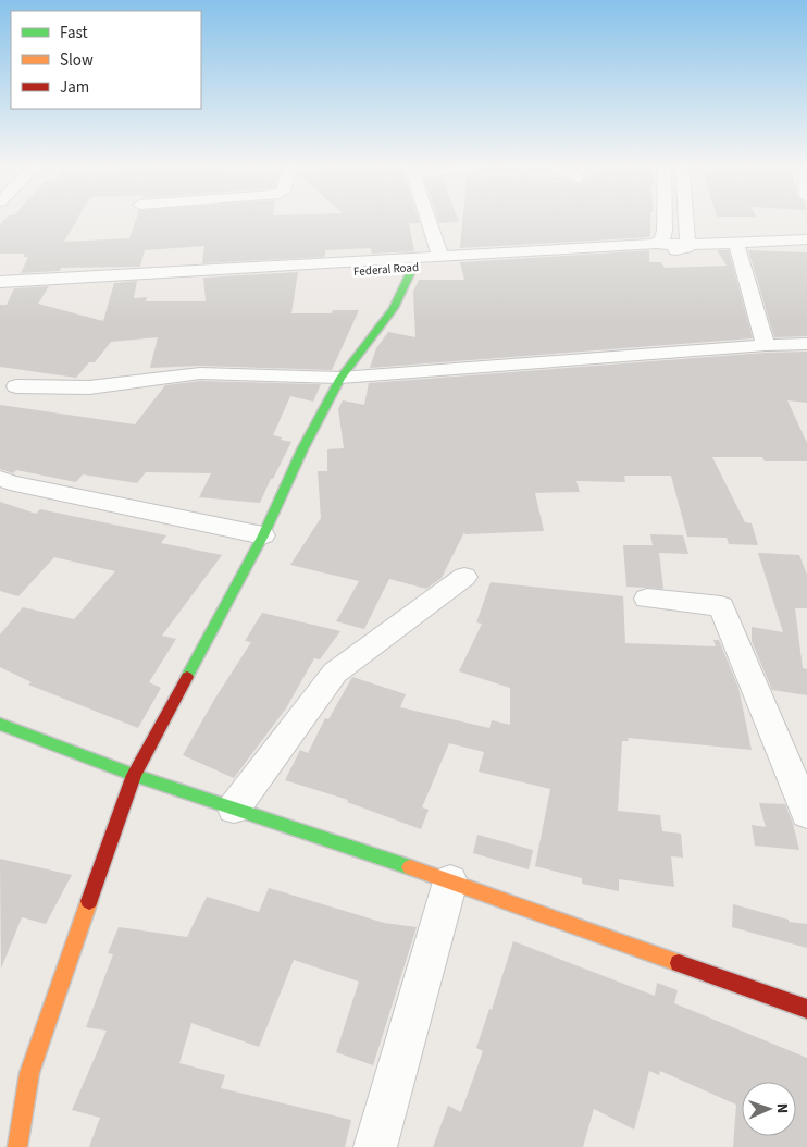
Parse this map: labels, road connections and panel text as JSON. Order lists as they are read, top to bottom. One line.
{"streets":{"street":["Federal Road"]},"legend":["Fast","Slow","Jam"],"north":"right"}
